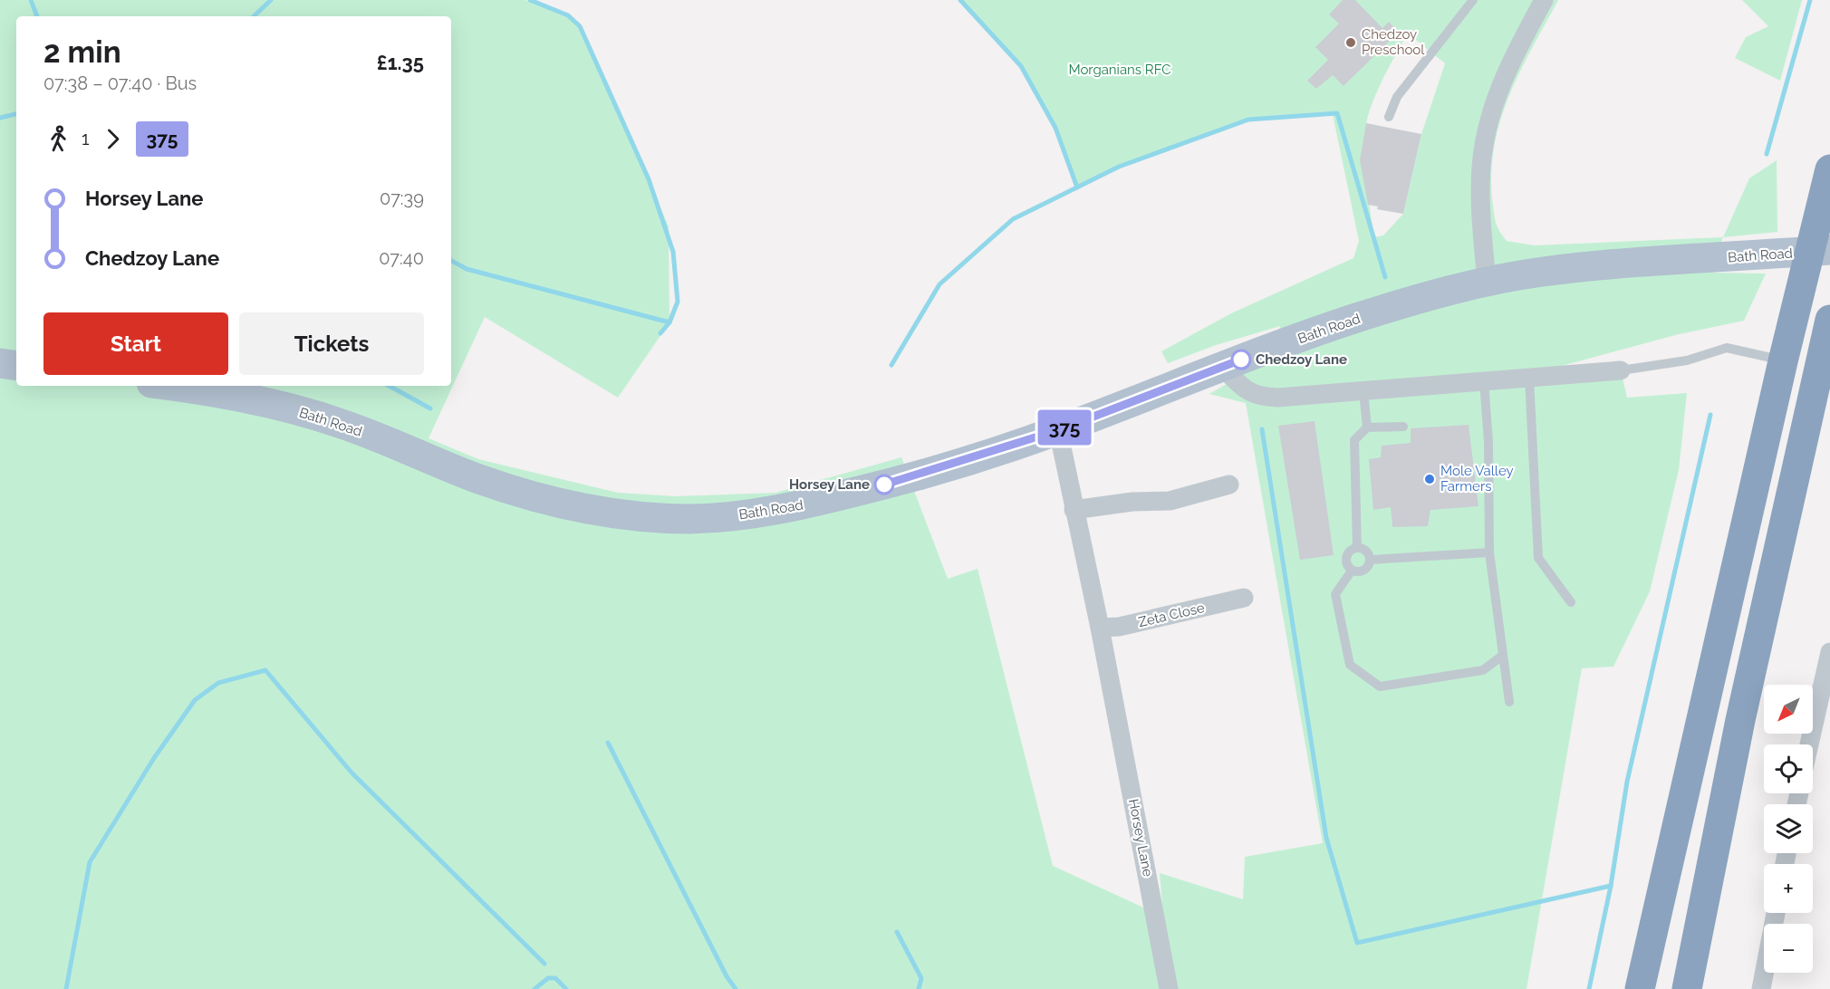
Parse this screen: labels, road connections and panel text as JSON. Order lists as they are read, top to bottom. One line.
{"streets":{"main road":["Bath Road"],"street":["Zeta Close","Horsey Lane"]},"crossings":[["Bath Road","Horsey Lane"],["Zeta Close","Horsey Lane"]],"parks":["Morganians RFC"],"places":["Chedzoy Preschool","Chedzoy Lane","Mole Valley Farmers","Horsey Lane"],"lines":["bus line 375"],"north":"bottom left","page":{"on_map":"375","heading":["2 min","07:38 – 07:40 · Bus","£1.35"],"legs":["1","375"],"list":[{"name":"Horsey Lane","value":"07:39"},{"name":"Chedzoy Lane","value":"07:40"}],"buttons":["Start","Tickets"],"map_buttons":["+","−"]}}
